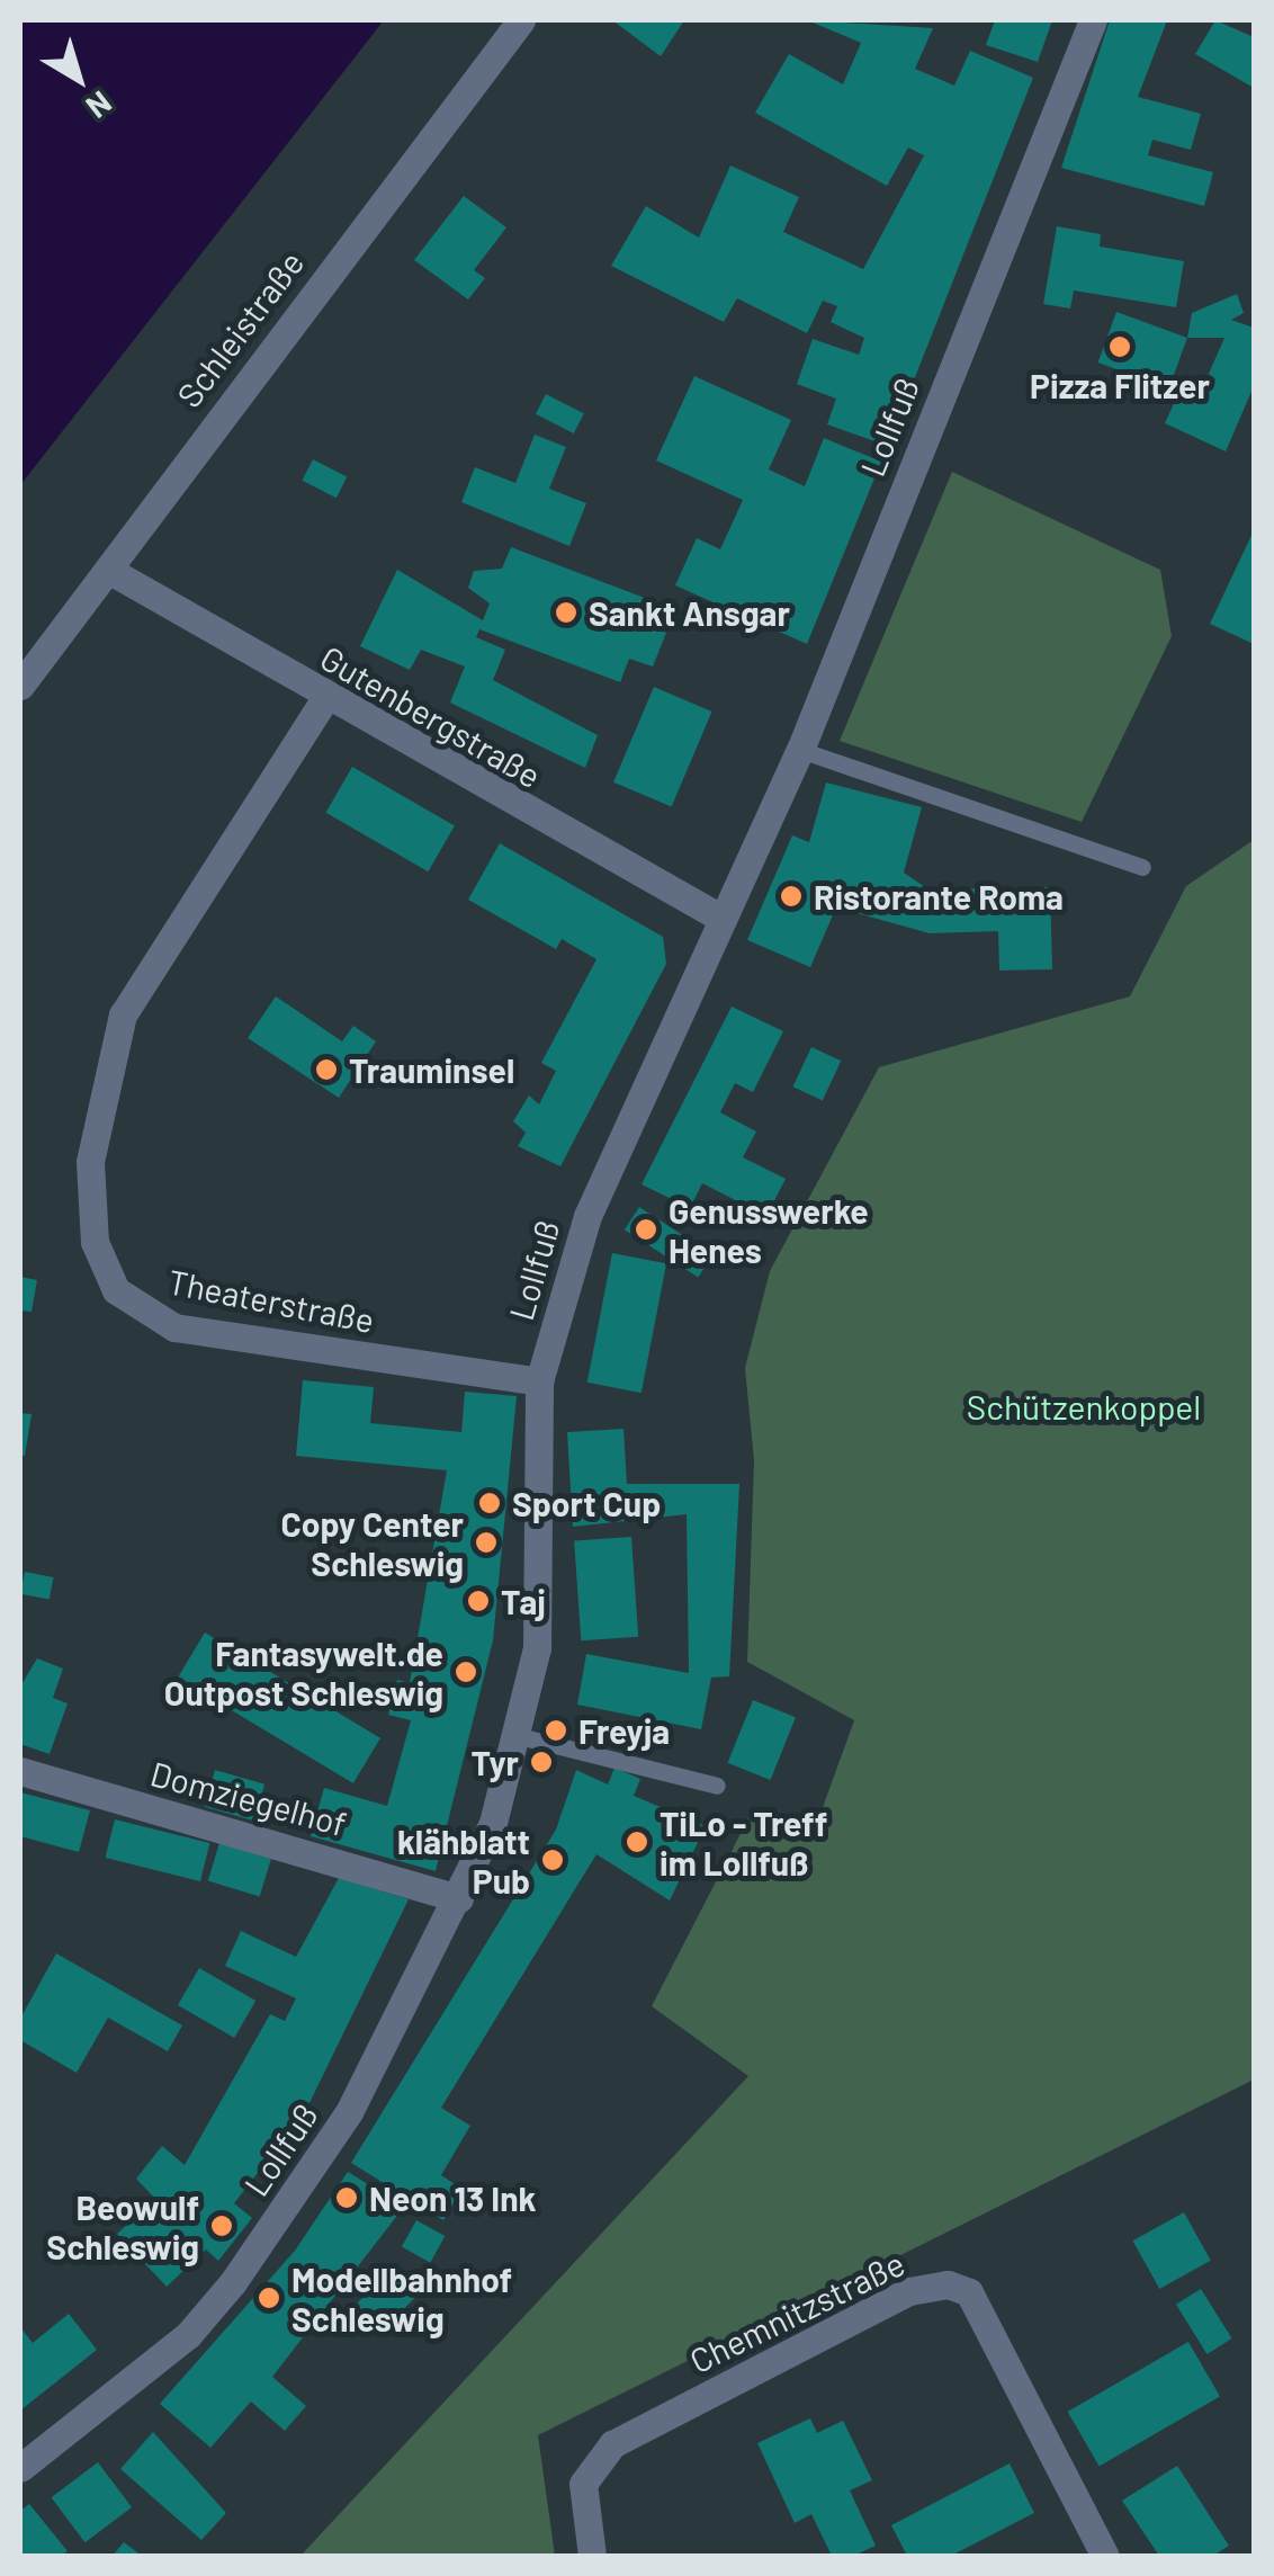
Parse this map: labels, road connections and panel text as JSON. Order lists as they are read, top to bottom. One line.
{"streets":{"street":["Schleistraße","Lollfuß","Gutenbergstraße","Theaterstraße","Domziegelhof","Chemnitzstraße"]},"crossings":[["Schleistraße","Gutenbergstraße"],["Lollfuß","Gutenbergstraße"],["Lollfuß","Theaterstraße"],["Lollfuß","Domziegelhof"],["Gutenbergstraße","Theaterstraße"]],"parks":["Schützenkoppel"],"places":["Pizza Flitzer","Sankt Ansgar","Ristorante Roma","Trauminsel","Genusswerke Henes","Sport Cup","Copy Center Schleswig","Taj","Fantasywelt.de Outpost Schleswig","Freyja","Tyr","TiLo - Treff im Lollfuß","klähblatt Pub","Neon 13 Ink","Beowulf Schleswig","Modellbahnhof Schleswig"],"north":"bottom right"}
